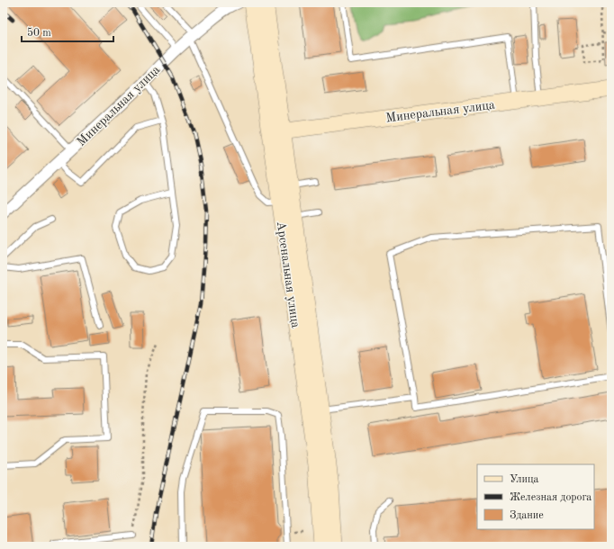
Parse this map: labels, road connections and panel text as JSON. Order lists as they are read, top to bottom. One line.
{"streets":{"street":["Минеральная улица","Арсенальная улица"]},"crossings":[["Минеральная улица","Арсенальная улица"]],"legend":["Улица","Железная дорога","Здание"],"scale_bar":"50 m"}
